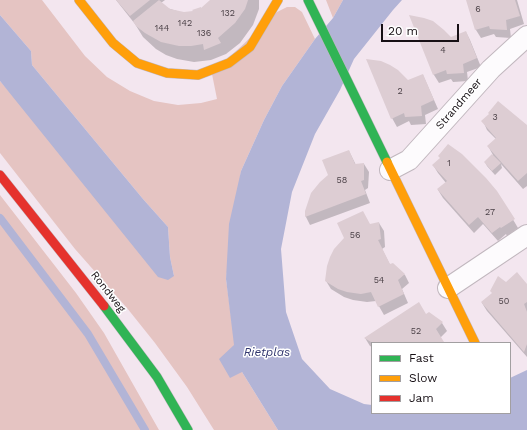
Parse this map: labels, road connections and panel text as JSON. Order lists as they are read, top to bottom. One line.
{"streets":{"street":["Strandmeer","Rondweg"]},"water":["Rietplas"],"house_numbers":["6","132","142","144","136","4","2","3","1","58","27","56","54","50","52"],"legend":["Fast","Slow","Jam"],"scale_bar":"20 m"}
